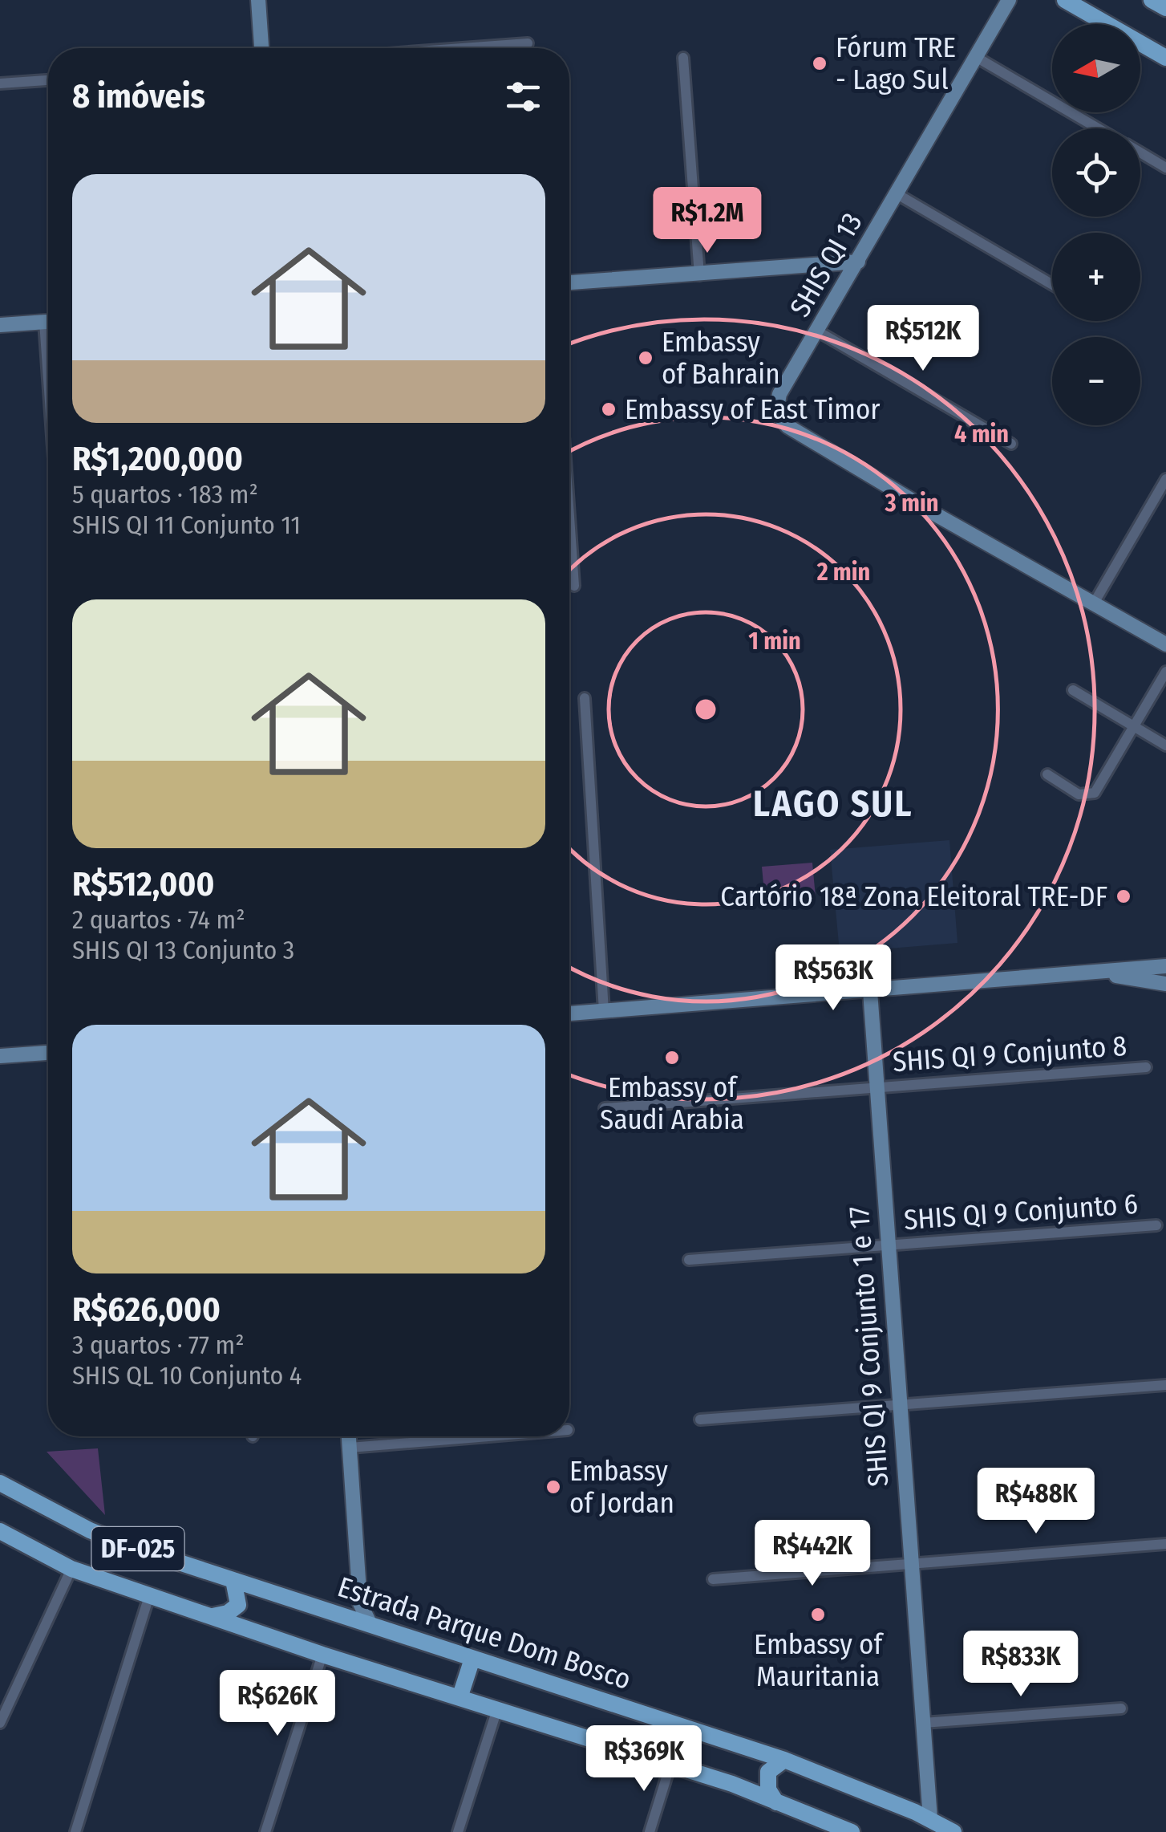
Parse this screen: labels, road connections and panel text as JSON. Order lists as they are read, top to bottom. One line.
{"streets":{"main road":["DF-025","Estrada Parque Dom Bosco"],"street":["SHIS QI 13","SHIS QI 9 Conjunto 8","SHIS QI 9 Conjunto 6","SHIS QI 9 Conjunto 1 e 17"]},"crossings":[["SHIS QI 9 Conjunto 8","SHIS QI 9 Conjunto 1 e 17"],["SHIS QI 9 Conjunto 6","SHIS QI 9 Conjunto 1 e 17"],["SHIS QI 9 Conjunto 1 e 17","Estrada Parque Dom Bosco"]],"districts":["LAGO SUL"],"places":["Fórum TRE - Lago Sul","Embassy of Bahrain","Embassy of East Timor","Cartório 18ª Zona Eleitoral TRE-DF","Embassy of Saudi Arabia","Embassy of Jordan","Embassy of Mauritania"],"north":"left","page":{"map_buttons":["+","−"],"heading":"8 imóveis","list":[{"name":"R$1,200,000","note":"5 quartos · 183 m² · SHIS QI 11 Conjunto 11"},{"name":"R$512,000","note":"2 quartos · 74 m² · SHIS QI 13 Conjunto 3"},{"name":"R$626,000","note":"3 quartos · 77 m² · SHIS QL 10 Conjunto 4"}],"price":["R$1.2M","R$512K","R$563K","R$488K","R$442K","R$833K","R$626K","R$369K"]},"rings":["4 min","3 min","2 min","1 min"]}
